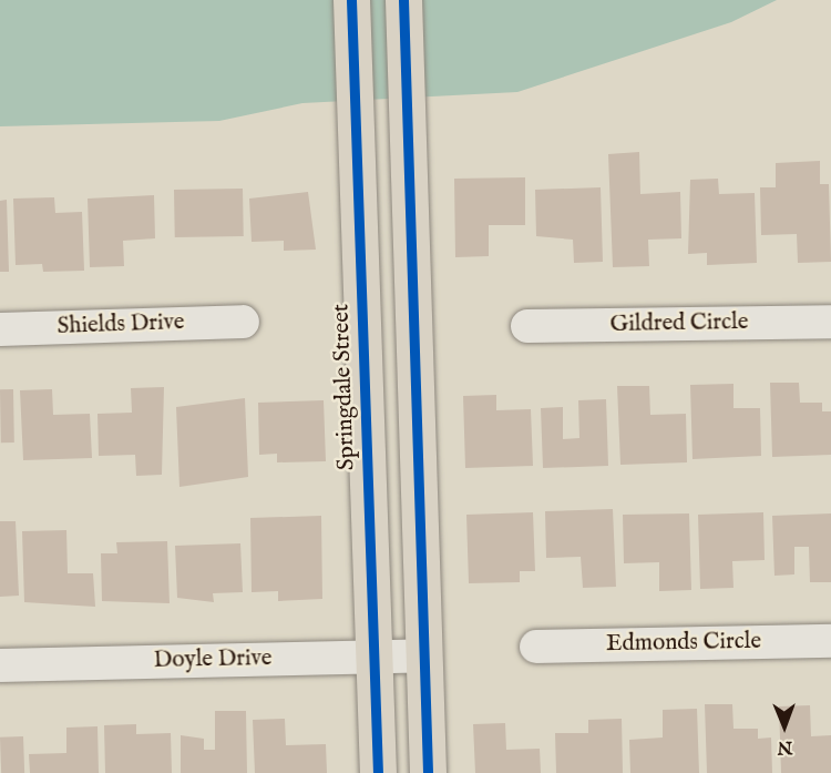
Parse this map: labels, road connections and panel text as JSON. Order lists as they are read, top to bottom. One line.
{"streets":{"main road":["Springdale Street"],"street":["Gildred Circle","Shields Drive","Edmonds Circle","Doyle Drive"]},"crossings":[["Springdale Street","Doyle Drive"]],"north":"bottom"}
